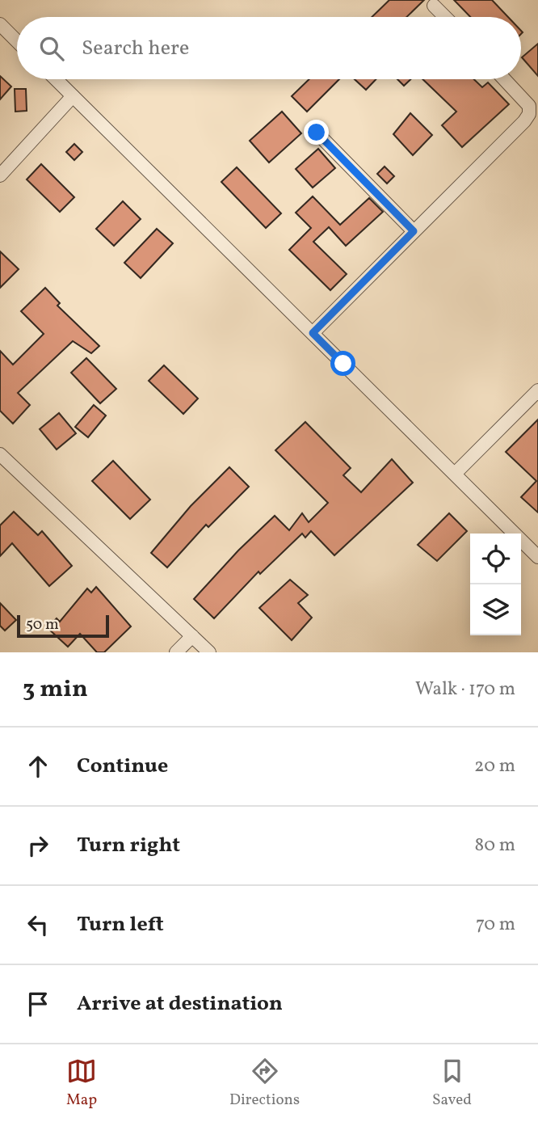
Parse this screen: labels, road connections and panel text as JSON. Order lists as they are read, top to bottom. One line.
{"scale_bar":"50 m","page":{"search":"Search here","scale":"50 m","heading":["3 min","Walk · 170 m"],"list":[["Continue","20 m"],["Turn right","80 m"],["Turn left","70 m"],"Arrive at destination"],"nav":["Map","Directions","Saved"]}}
